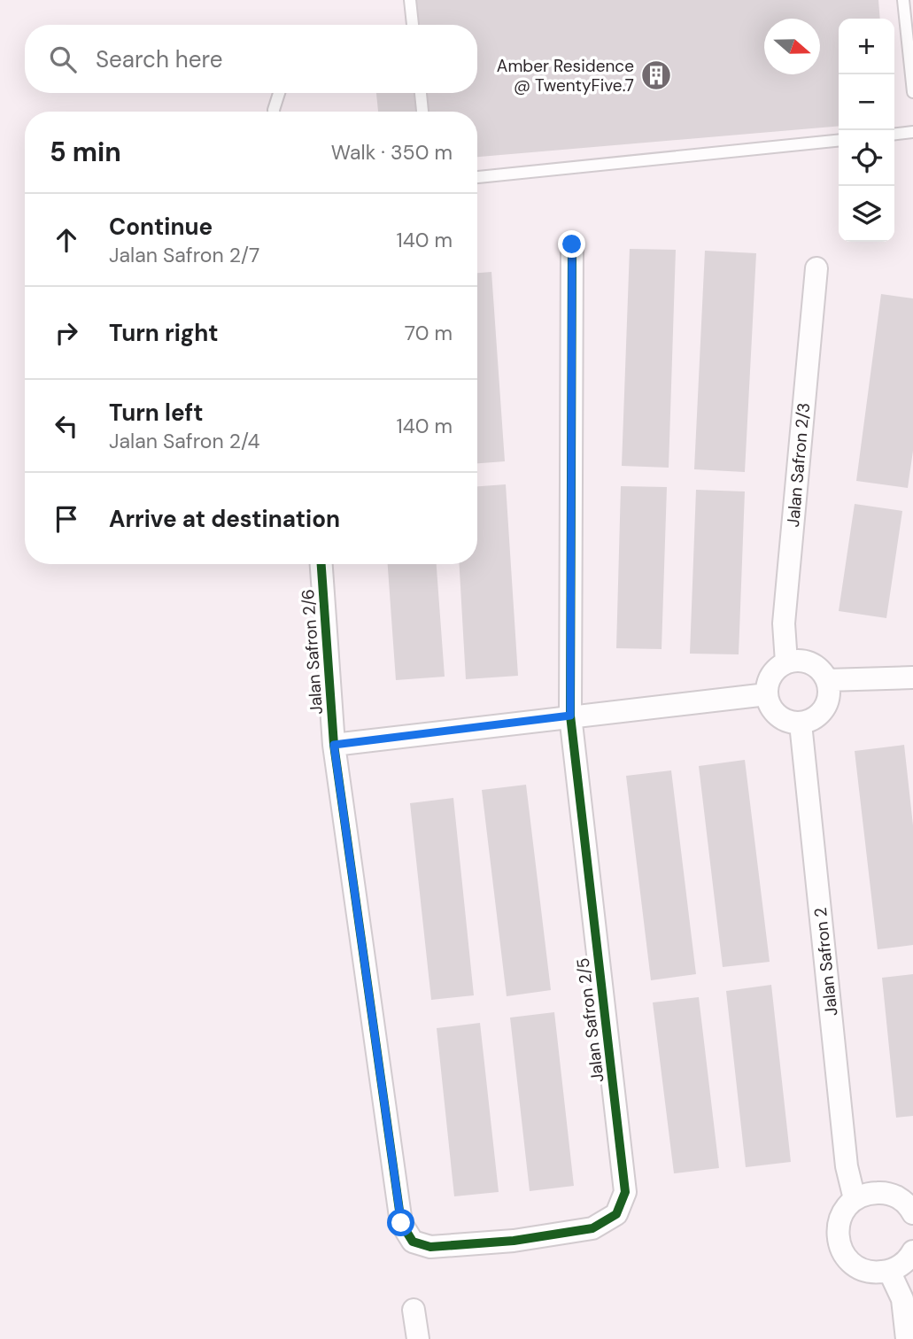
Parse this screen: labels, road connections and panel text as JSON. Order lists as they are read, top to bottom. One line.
{"streets":{"street":["Jalan Safron 2/3","Jalan Safron 2/6","Jalan Safron 2","Jalan Safron 2/5"]},"crossings":[["Jalan Safron 2/3","Jalan Safron 2"],["Jalan Safron 2/6","Jalan Safron 2/5"]],"places":{"building":["Amber Residence @ TwentyFive.7"]},"north":"right","page":{"map_buttons":["+","−"],"search":"Search here","heading":["5 min","Walk · 350 m"],"list":[["Continue","Jalan Safron 2/7","140 m"],["Turn right","70 m"],["Turn left","Jalan Safron 2/4","140 m"],"Arrive at destination"]}}
